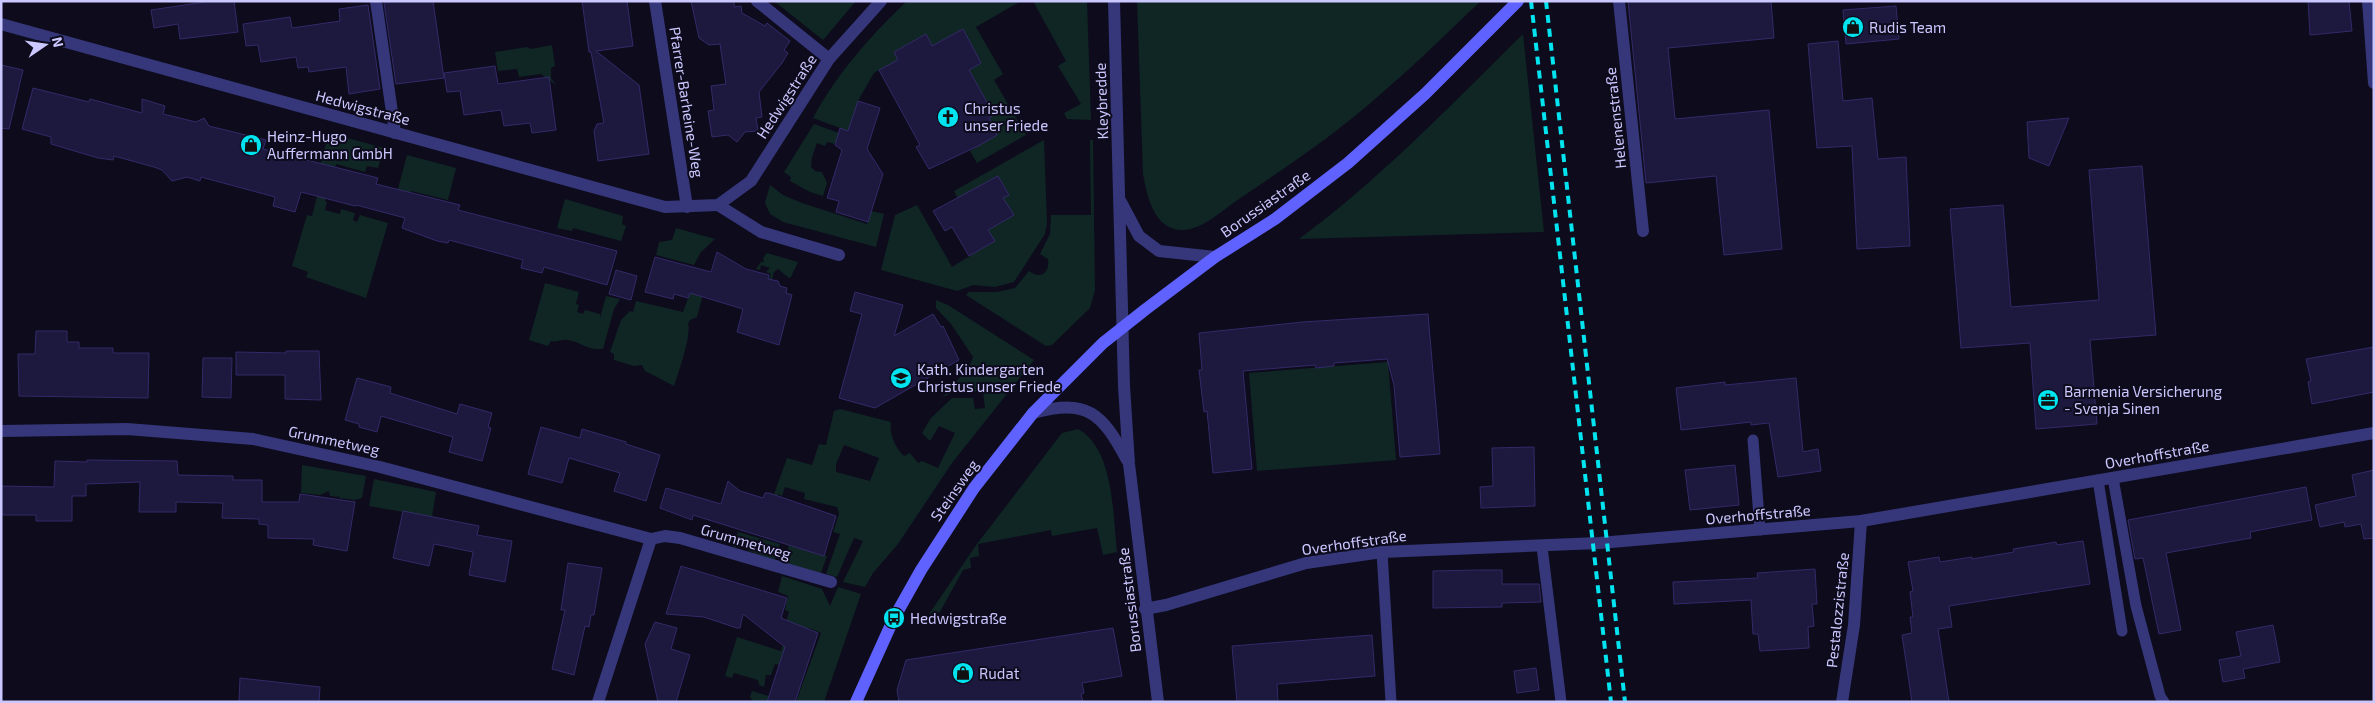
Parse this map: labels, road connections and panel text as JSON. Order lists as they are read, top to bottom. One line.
{"streets":{"main road":["Borussiastraße","Steinsweg"],"street":["Hedwigstraße","Kleybredde","Pfarrer-Barheine-Weg","Helenenstraße","Grummetweg","Overhoffstraße","Pestalozzistraße"]},"crossings":[["Hedwigstraße","Pfarrer-Barheine-Weg"],["Kleybredde","Borussiastraße"],["Kleybredde","Steinsweg"],["Borussiastraße","Overhoffstraße"],["Borussiastraße","Steinsweg"],["Overhoffstraße","Pestalozzistraße"]],"places":{"shop":["Rudis Team","Heinz-Hugo Auffermann GmbH","Rudat"],"church":["Christus unser Friede"],"school or university":["Kath. Kindergarten Christus unser Friede"],"office":["Barmenia Versicherung - Svenja Sinen"],"bus stop":["Hedwigstraße"]},"north":"right"}
